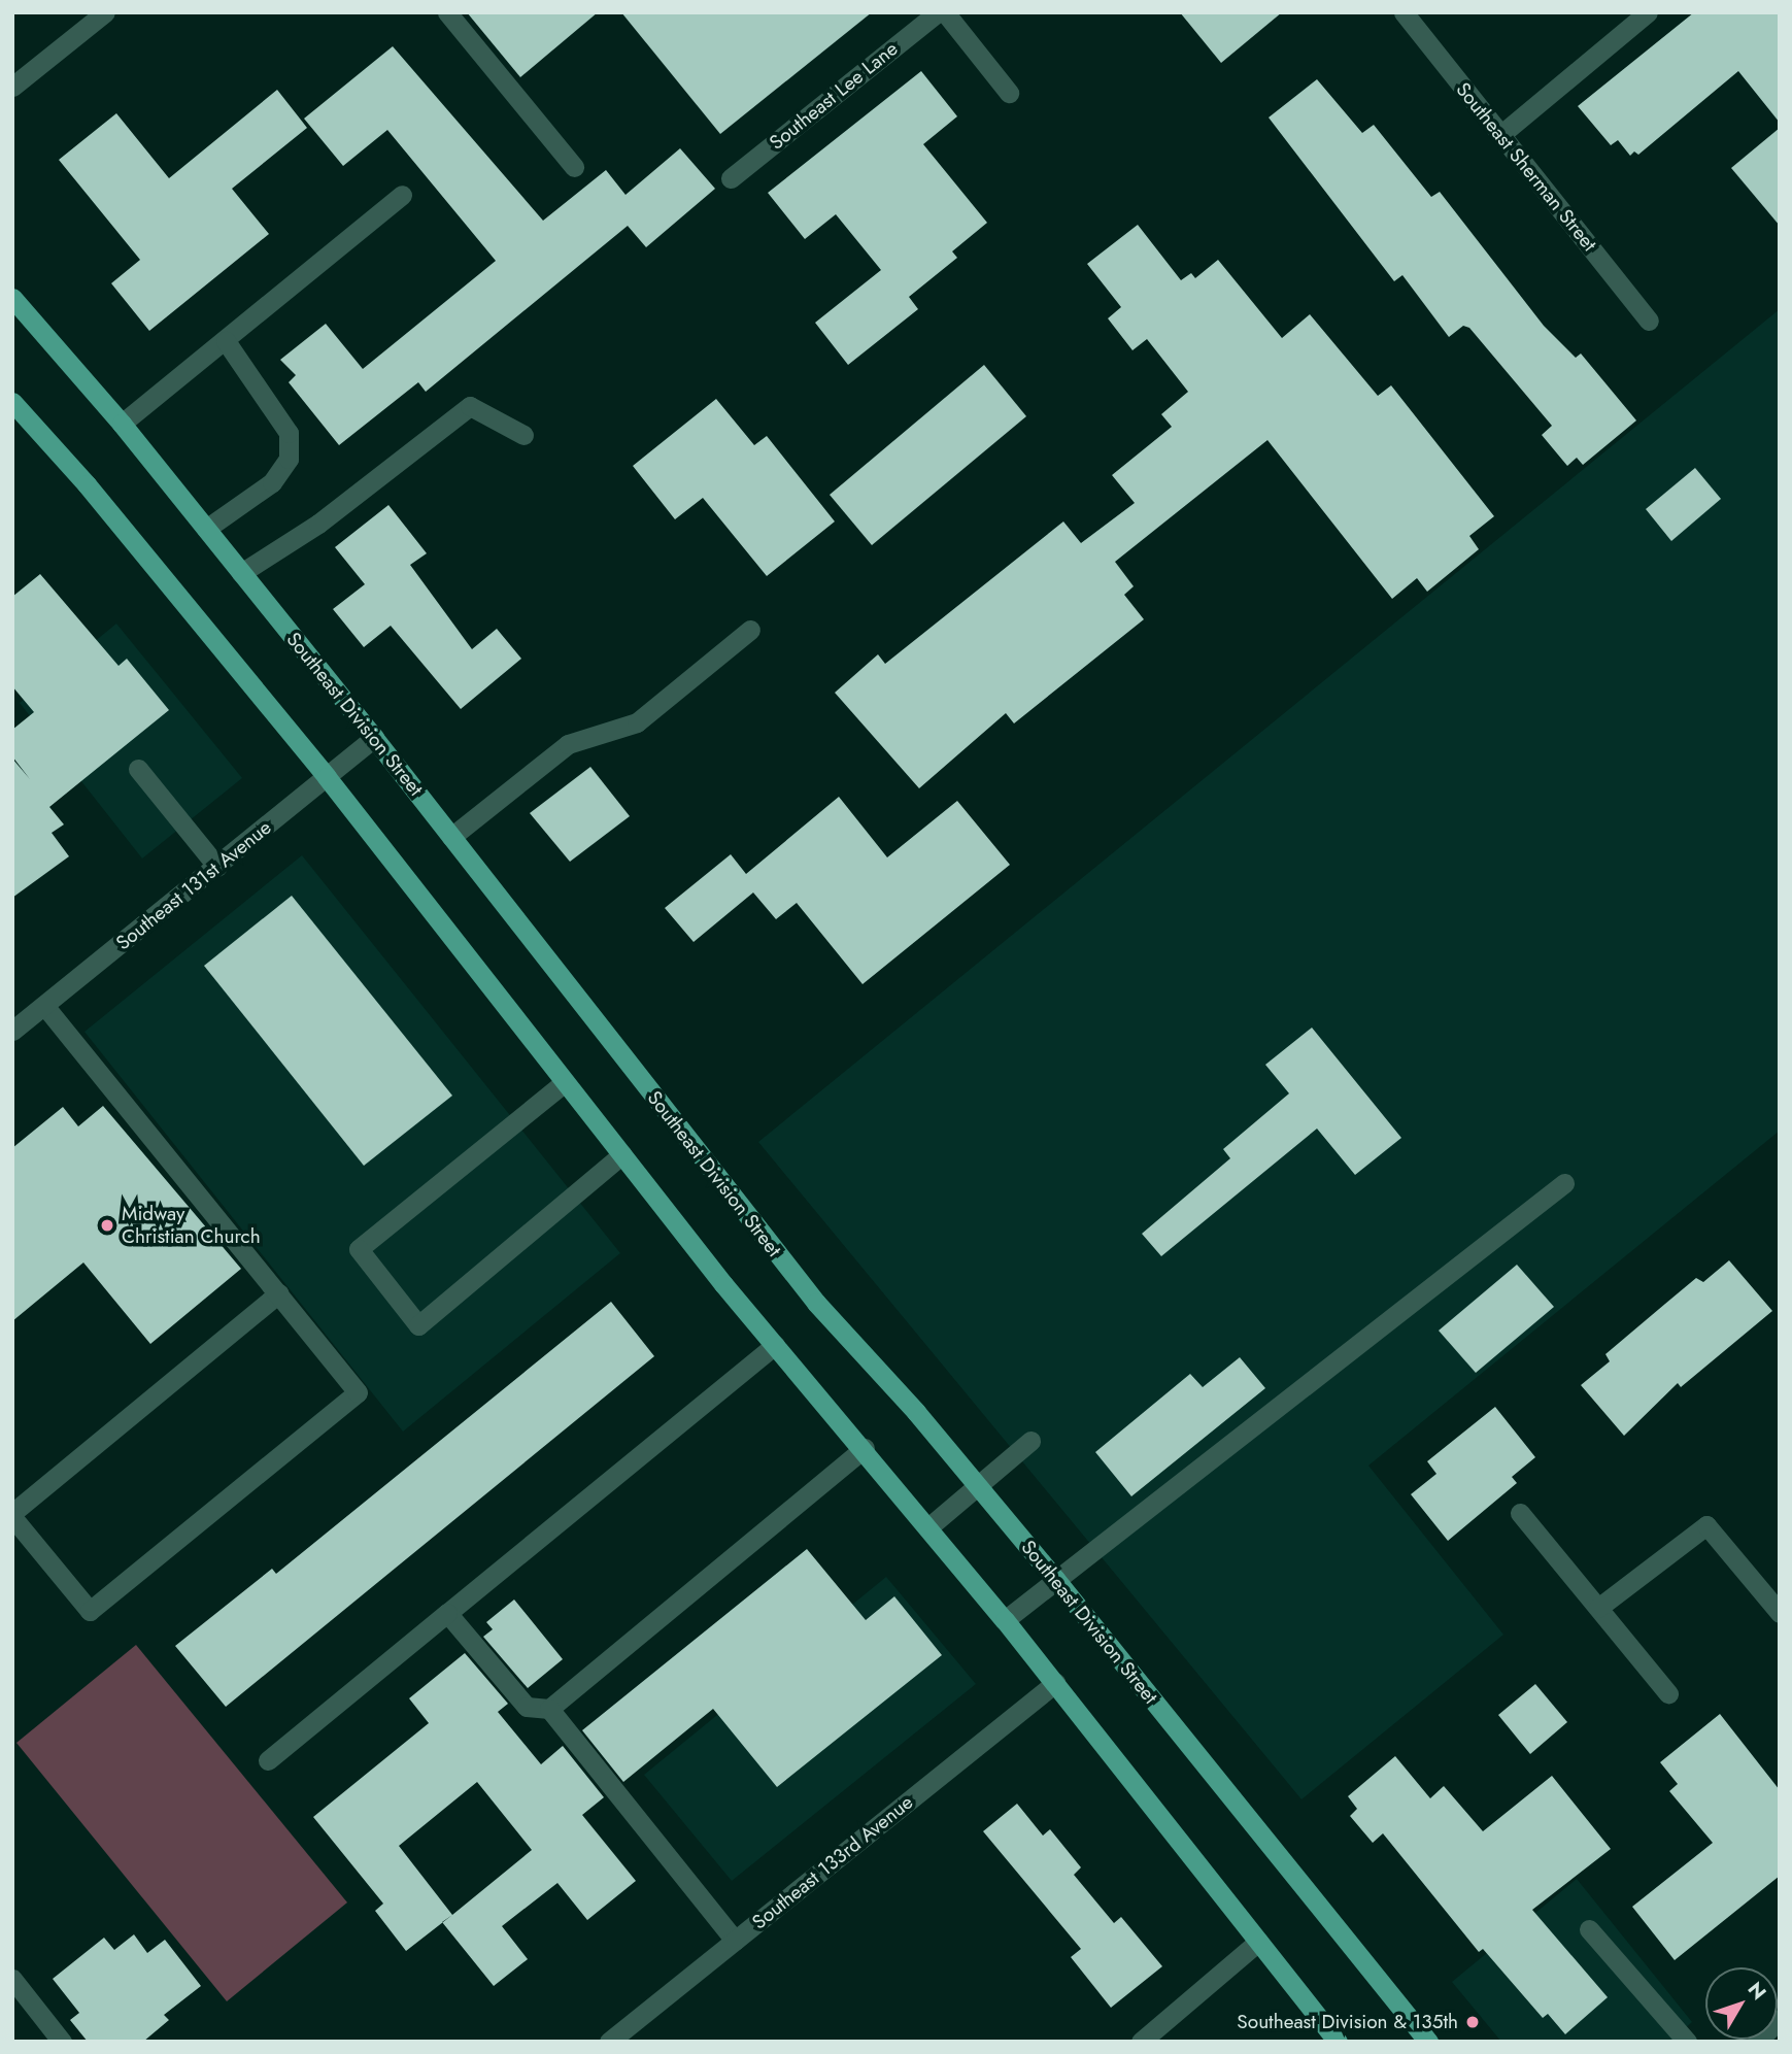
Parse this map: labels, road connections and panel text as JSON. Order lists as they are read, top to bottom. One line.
{"streets":{"main road":["Southeast Division Street"],"street":["Southeast Lee Lane","Southeast Sherman Street","Southeast 131st Avenue","Southeast 133rd Avenue"]},"crossings":[["Southeast Division Street","Southeast 131st Avenue"]],"places":["Midway Christian Church","Southeast Division & 135th"],"north":"top right"}
